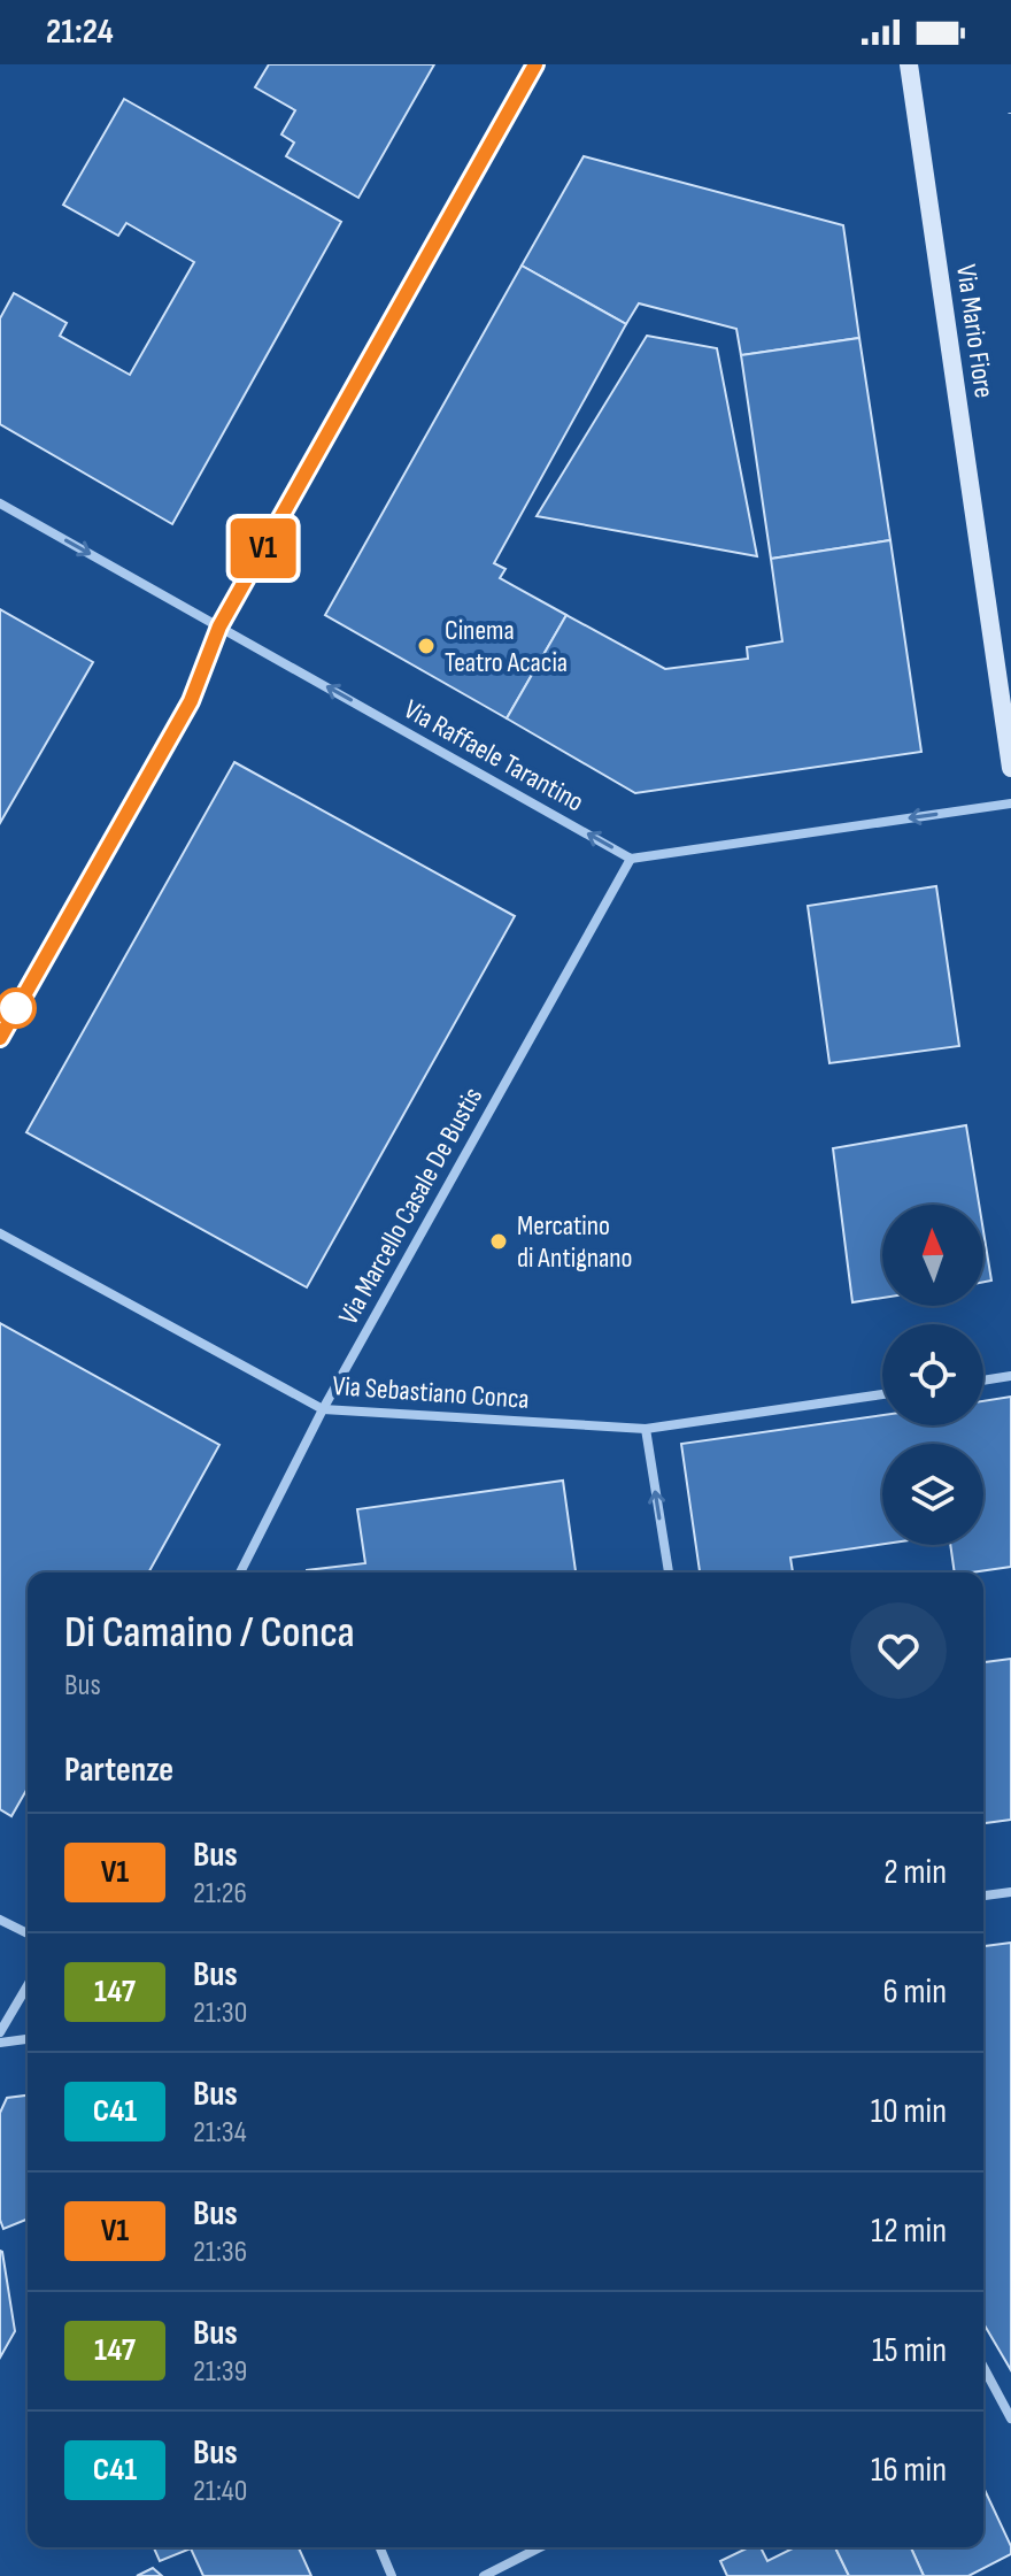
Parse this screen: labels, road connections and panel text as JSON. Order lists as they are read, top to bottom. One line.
{"streets":{"street":["Via Mario Fiore","Via Raffaele Tarantino","Via Marcello Casale De Bustis","Via Sebastiano Conca"]},"crossings":[["Via Raffaele Tarantino","Via Marcello Casale De Bustis"],["Via Marcello Casale De Bustis","Via Sebastiano Conca"]],"places":["Cinema Teatro Acacia","Mercatino di Antignano"],"lines":["bus line V1"],"north":"top","page":{"status":"21:24","on_map":"V1","heading":[["Di Camaino / Conca","Bus"],"Partenze"],"list":[{"mark":"V1","name":"Bus","note":"21:26","value":"2 min"},{"mark":"147","name":"Bus","note":"21:30","value":"6 min"},{"mark":"C41","name":"Bus","note":"21:34","value":"10 min"},{"mark":"V1","name":"Bus","note":"21:36","value":"12 min"},{"mark":"147","name":"Bus","note":"21:39","value":"15 min"},{"mark":"C41","name":"Bus","note":"21:40","value":"16 min"}]}}
